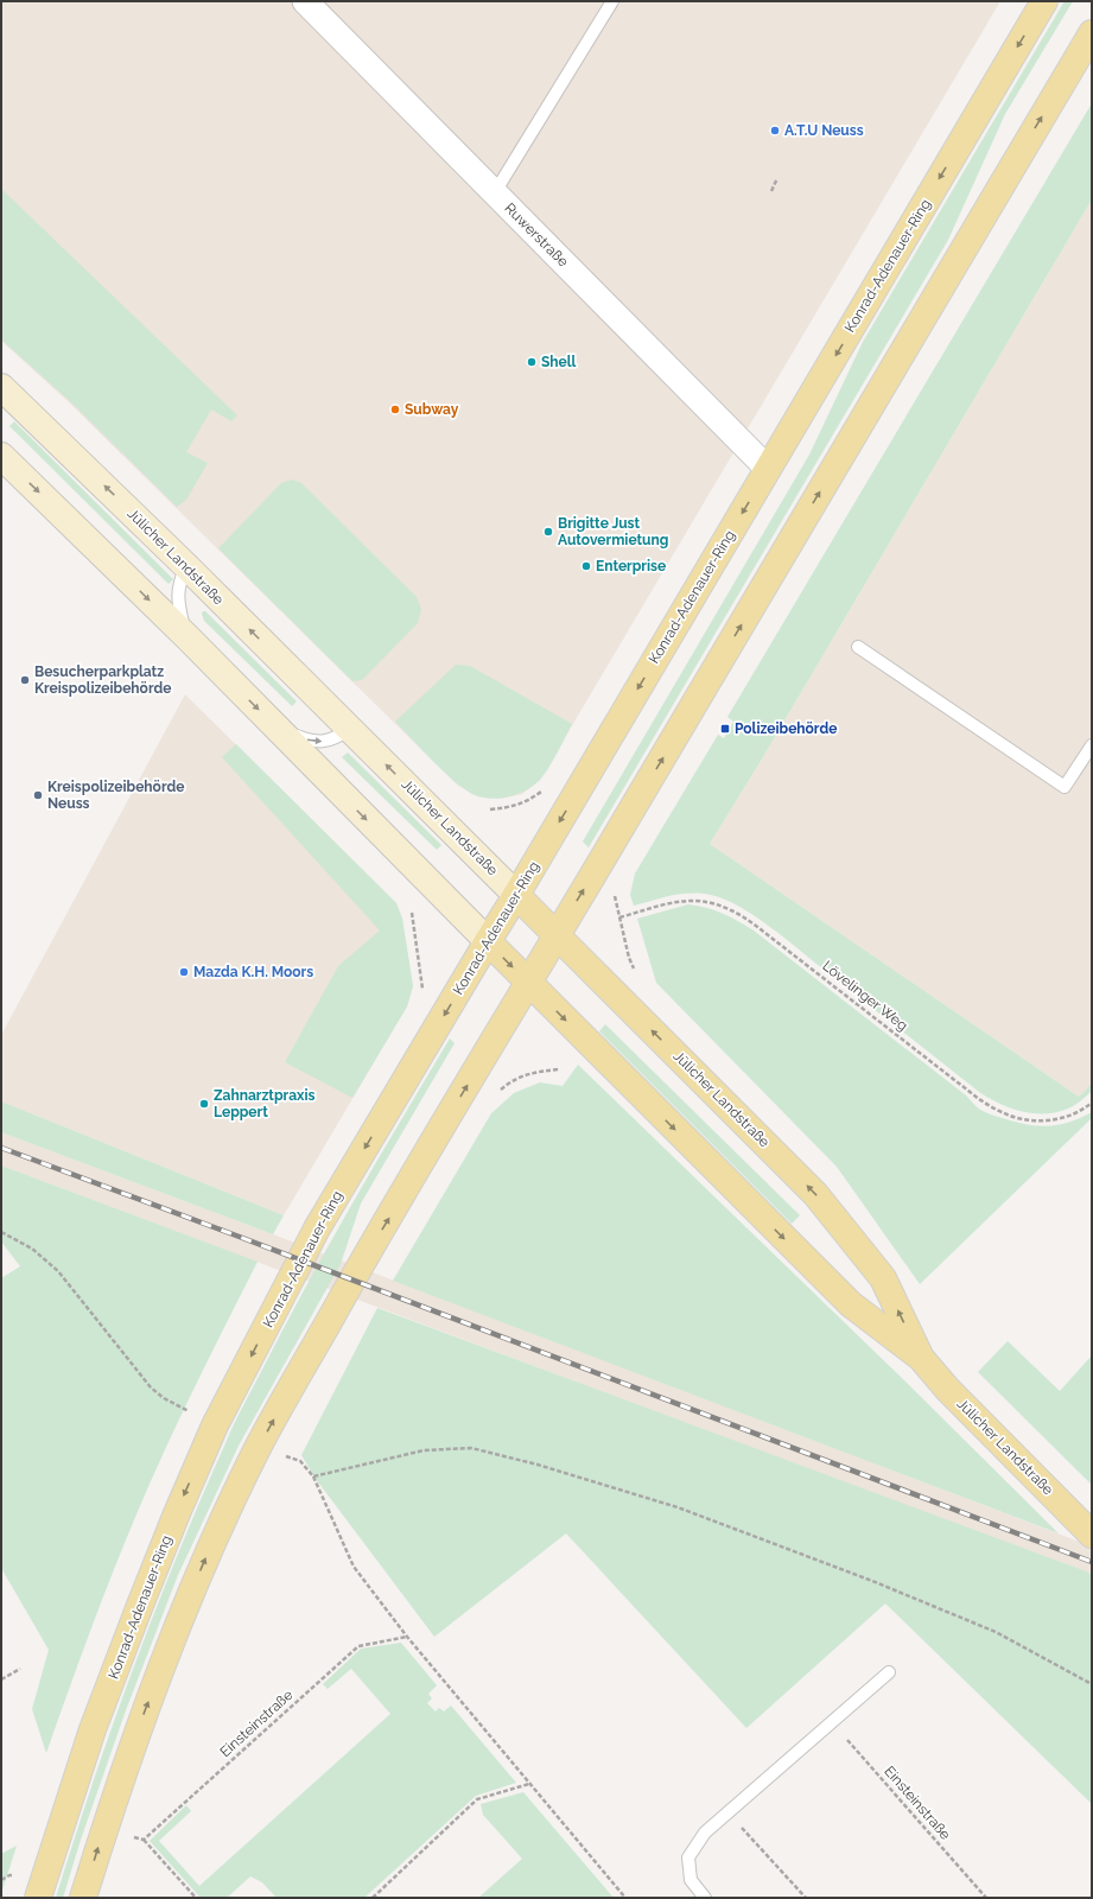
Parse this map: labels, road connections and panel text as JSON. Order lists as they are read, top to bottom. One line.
{"streets":{"main road":["Konrad-Adenauer-Ring","Jülicher Landstraße"],"street":["Ruwerstraße"],"path":["Lövelinger Weg","Einsteinstraße"]},"crossings":[["Ruwerstraße","Konrad-Adenauer-Ring"],["Konrad-Adenauer-Ring","Jülicher Landstraße"]],"places":{"other":["A.T.U Neuss","Shell","Subway","Brigitte Just Autovermietung","Enterprise","Besucherparkplatz Kreispolizeibehörde","Kreispolizeibehörde Neuss","Mazda K.H. Moors","Zahnarztpraxis Leppert"],"transit":["Polizeibehörde"]}}
